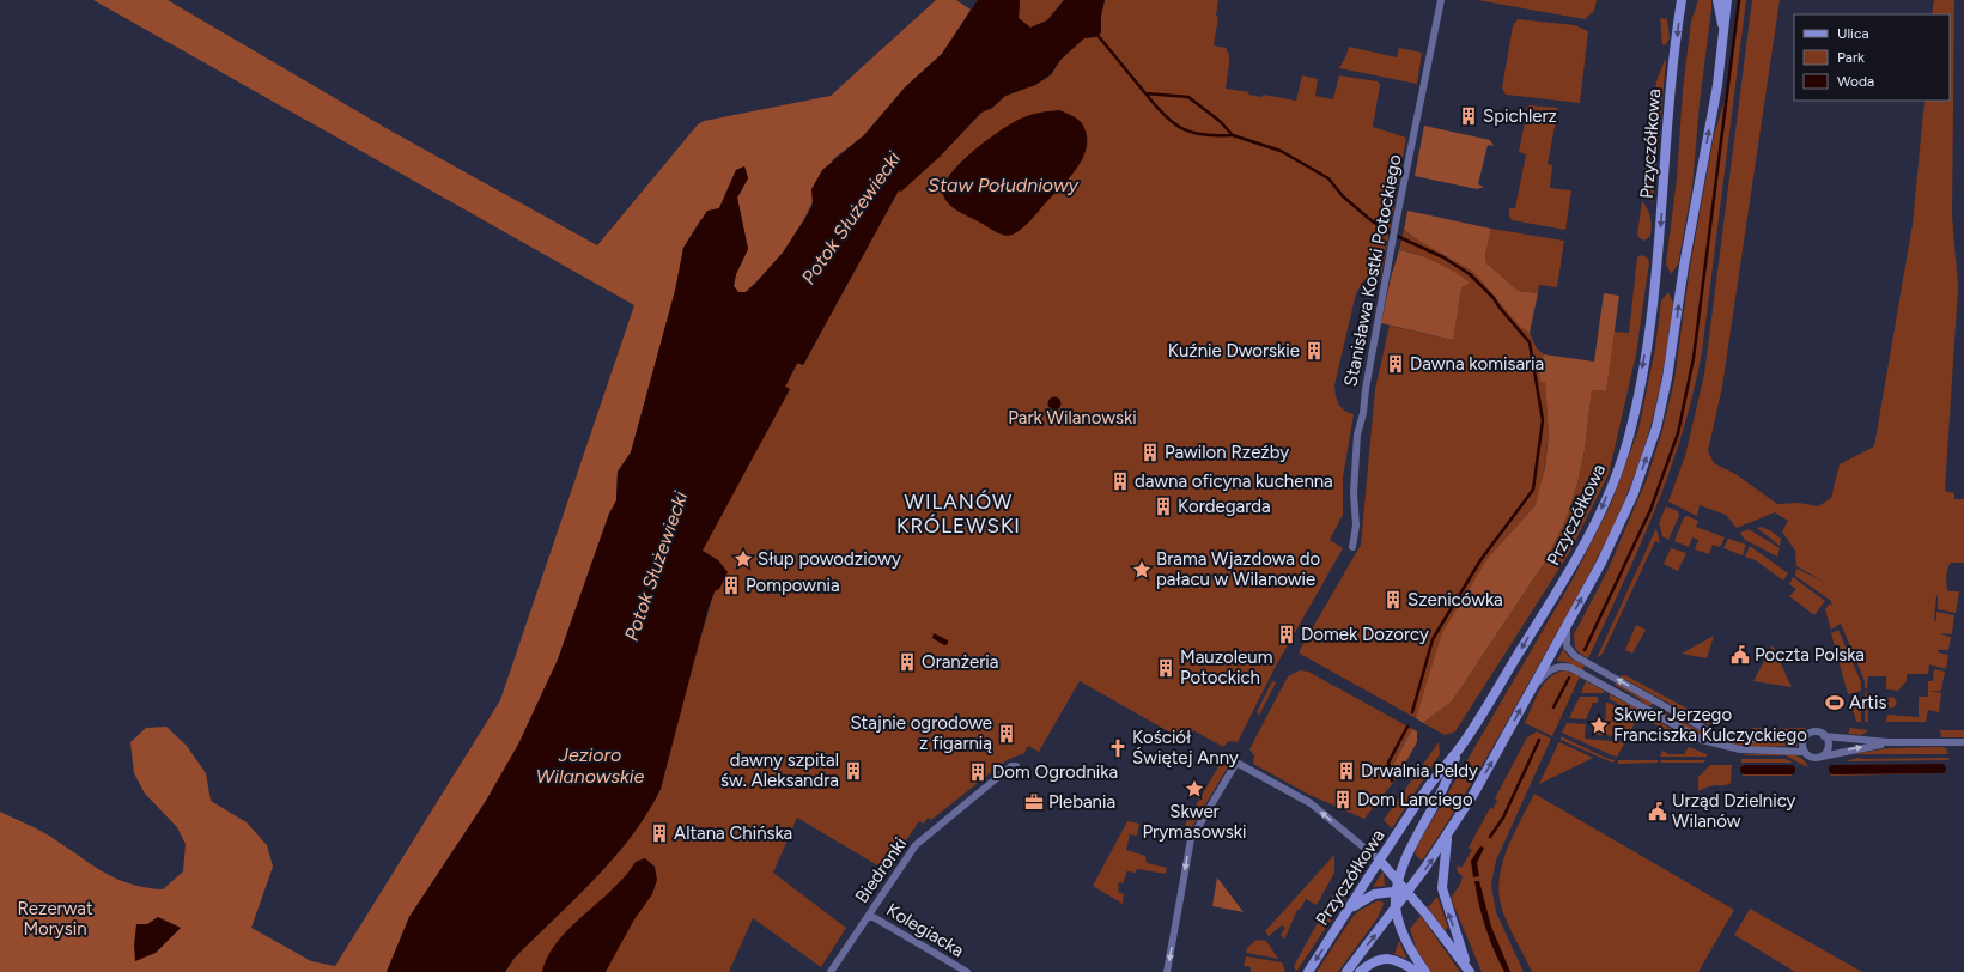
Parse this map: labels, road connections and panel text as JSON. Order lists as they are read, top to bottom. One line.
{"streets":{"main road":["Przyczółkowa"],"street":["Stanisława Kostki Potockiego","Biedronki","Kolegiacka"]},"crossings":[["Biedronki","Kolegiacka"]],"districts":["WILANÓW KRÓLEWSKI"],"water":["Staw Południowy","Potok Służewiecki","Jezioro Wilanowskie"],"parks":["Park Wilanowski","Rezerwat Morysin"],"places":{"building":["Spichlerz","Kuźnie Dworskie","Dawna komisaria","Pawilon Rzeźby","dawna oficyna kuchenna","Kordegarda","Pompownia","Szenicówka","Domek Dozorcy","Oranżeria","Mauzoleum Potockich","Stajnie ogrodowe z figarnią","dawny szpital św. Aleksandra","Drwalnia Peldy","Dom Ogrodnika","Dom Lanciego","Altana Chińska"],"place":["Słup powodziowy","Brama Wjazdowa do pałacu w Wilanowie","Skwer Jerzego Franciszka Kulczyckiego","Skwer Prymasowski"],"public building":["Poczta Polska","Urząd Dzielnicy Wilanów"],"sports":["Artis"],"church":["Kościół Świętej Anny"],"office":["Plebania"]},"legend":["Ulica","Park","Woda"]}
